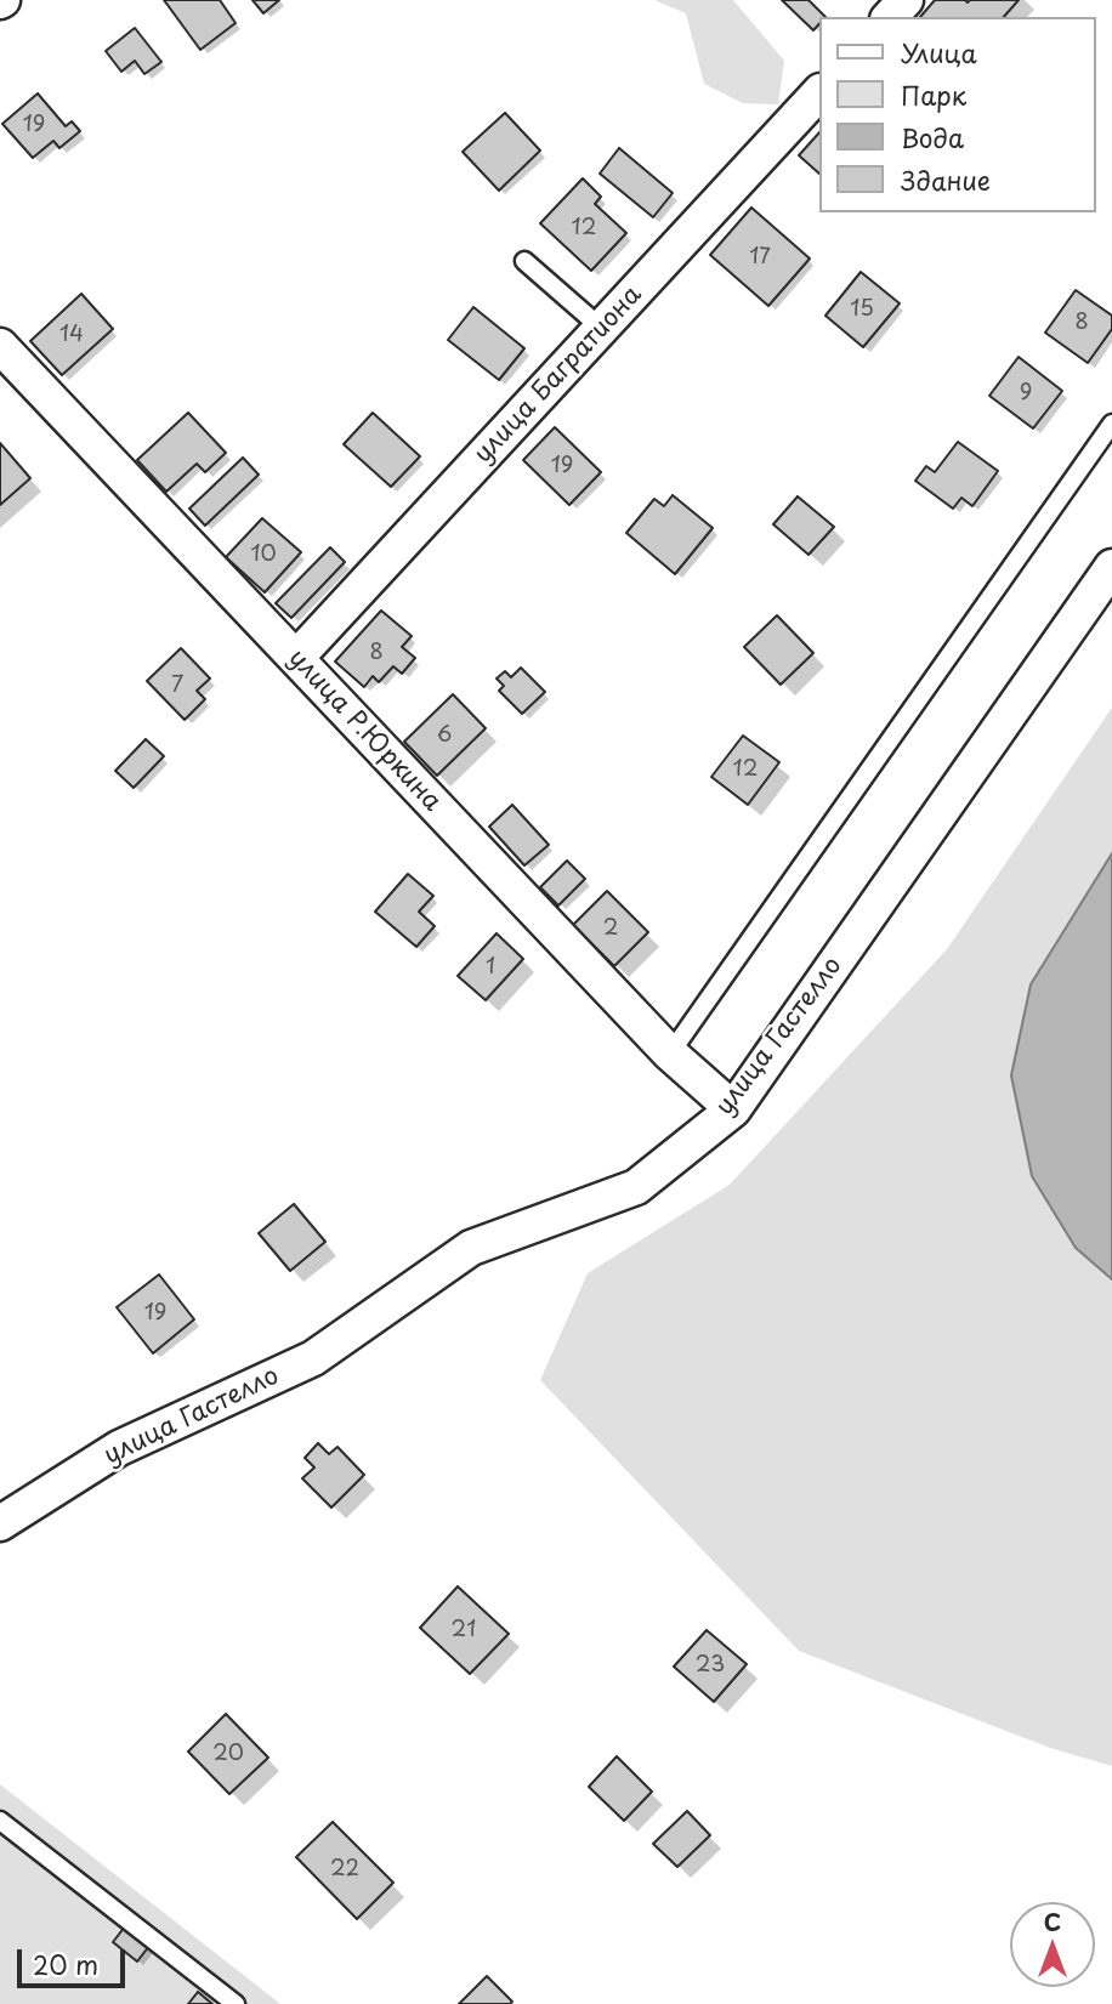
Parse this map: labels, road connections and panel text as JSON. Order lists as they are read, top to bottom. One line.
{"streets":{"street":["улица Багратиона","улица Р.Юркина","улица Гастелло"]},"crossings":[["улица Багратиона","улица Р.Юркина"],["улица Р.Юркина","улица Гастелло"]],"house_numbers":["19","12","17","15","8","14","9","19","10","8","7","6","12","2","1","19","21","23","20","22"],"legend":["Улица","Парк","Вода","Здание"],"scale_bar":"20 m","north":"top"}
